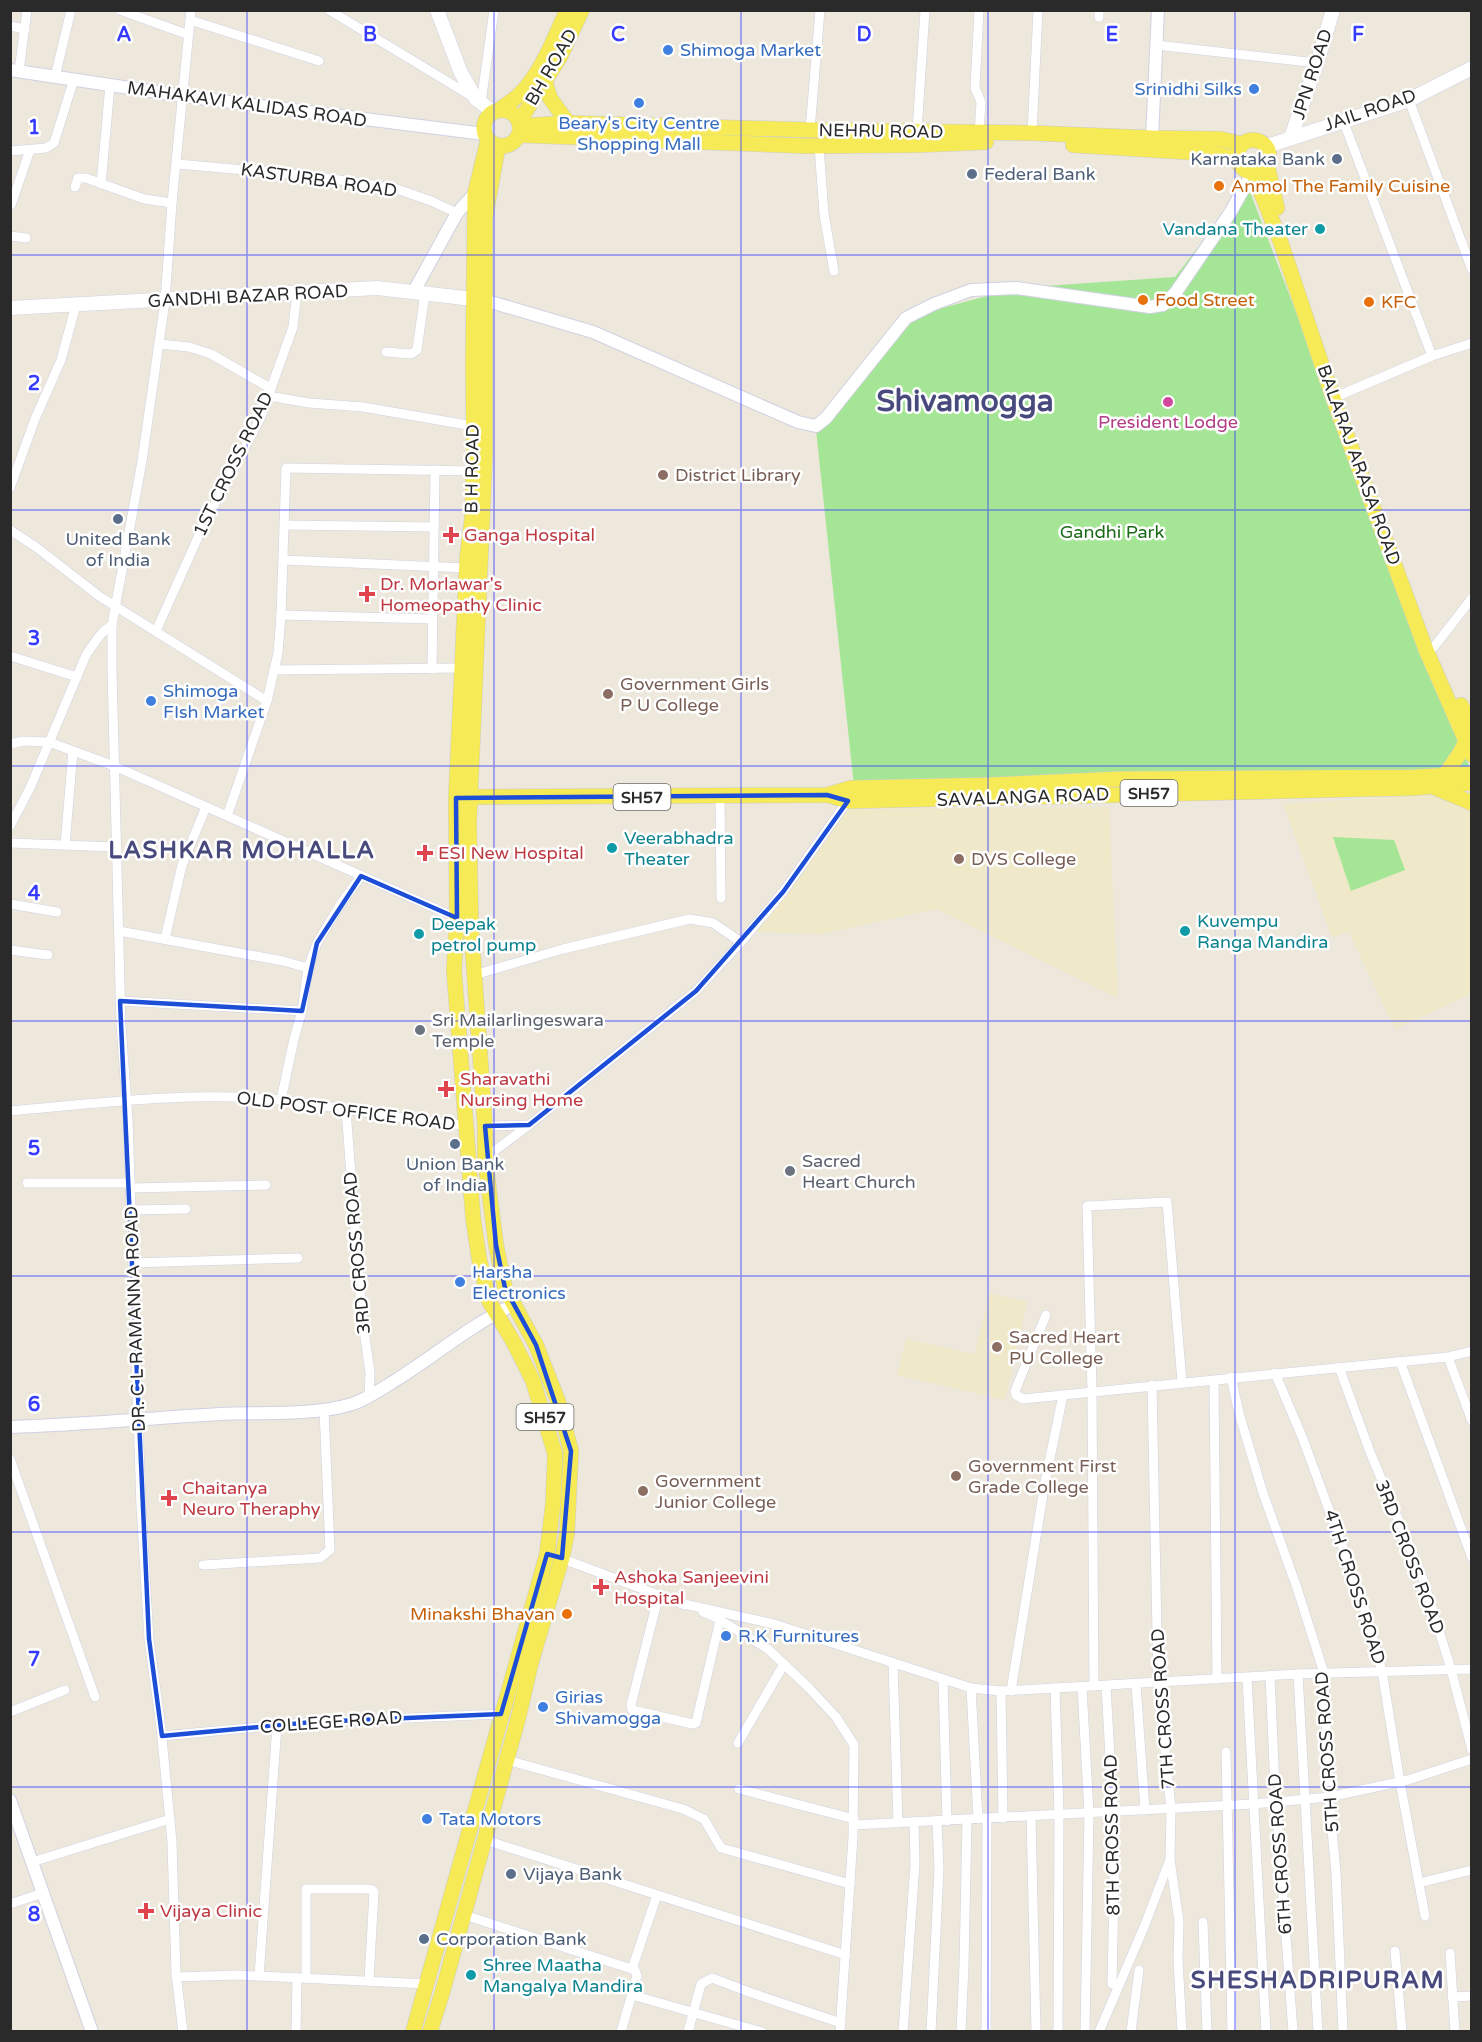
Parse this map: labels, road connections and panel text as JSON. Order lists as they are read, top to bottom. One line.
{"streets":{"main road":["BH ROAD","JPN ROAD","JAIL ROAD","NEHRU ROAD","GANDHI BAZAR ROAD","BALARAJ ARASA ROAD","B H ROAD","SH57","SAVALANGA ROAD"],"street":["MAHAKAVI KALIDAS ROAD","KASTURBA ROAD","1ST CROSS ROAD","OLD POST OFFICE ROAD","3RD CROSS ROAD","DR. C L RAMANNA ROAD","4TH CROSS ROAD","7TH CROSS ROAD","COLLEGE ROAD","5TH CROSS ROAD","8TH CROSS ROAD","6TH CROSS ROAD"]},"crossings":[["BH ROAD","NEHRU ROAD"],["JPN ROAD","JAIL ROAD"],["MAHAKAVI KALIDAS ROAD","B H ROAD"],["MAHAKAVI KALIDAS ROAD","DR. C L RAMANNA ROAD"],["JAIL ROAD","NEHRU ROAD"],["JAIL ROAD","BALARAJ ARASA ROAD"],["NEHRU ROAD","BALARAJ ARASA ROAD"],["KASTURBA ROAD","DR. C L RAMANNA ROAD"],["GANDHI BAZAR ROAD","1ST CROSS ROAD"],["GANDHI BAZAR ROAD","B H ROAD"],["GANDHI BAZAR ROAD","DR. C L RAMANNA ROAD"],["B H ROAD","SH57"],["B H ROAD","SAVALANGA ROAD"],["SH57","SAVALANGA ROAD"],["SH57","OLD POST OFFICE ROAD"],["SH57","COLLEGE ROAD"],["OLD POST OFFICE ROAD","3RD CROSS ROAD"],["OLD POST OFFICE ROAD","DR. C L RAMANNA ROAD"],["DR. C L RAMANNA ROAD","COLLEGE ROAD"]],"districts":["Shivamogga","LASHKAR MOHALLA","SHESHADRIPURAM"],"parks":["Gandhi Park"],"places":{"other":["Shimoga Market","Srinidhi Silks","Beary's City Centre Shopping Mall","Karnataka Bank","Federal Bank","Anmol The Family Cuisine","Vandana Theater","Food Street","KFC","President Lodge","District Library","United Bank of India","Government Girls P U College","Shimoga FIsh Market","Veerabhadra Theater","DVS College","Kuvempu Ranga Mandira","Deepak petrol pump","Sri Mailarlingeswara Temple","Union Bank of India","Sacred Heart Church","Harsha Electronics","Sacred Heart PU College","Government First Grade College","Government Junior College","Minakshi Bhavan","R.K Furnitures","Girias Shivamogga","Tata Motors","Vijaya Bank","Corporation Bank","Shree Maatha Mangalya Mandira"],"health":["Ganga Hospital","Dr. Morlawar's Homeopathy Clinic","ESI New Hospital","Sharavathi Nursing Home","Chaitanya Neuro Theraphy","Ashoka Sanjeevini Hospital","Vijaya Clinic"]},"grid":{"columns":["A","B","C","D","E","F"],"rows":["1","2","3","4","5","6","7","8"]}}
